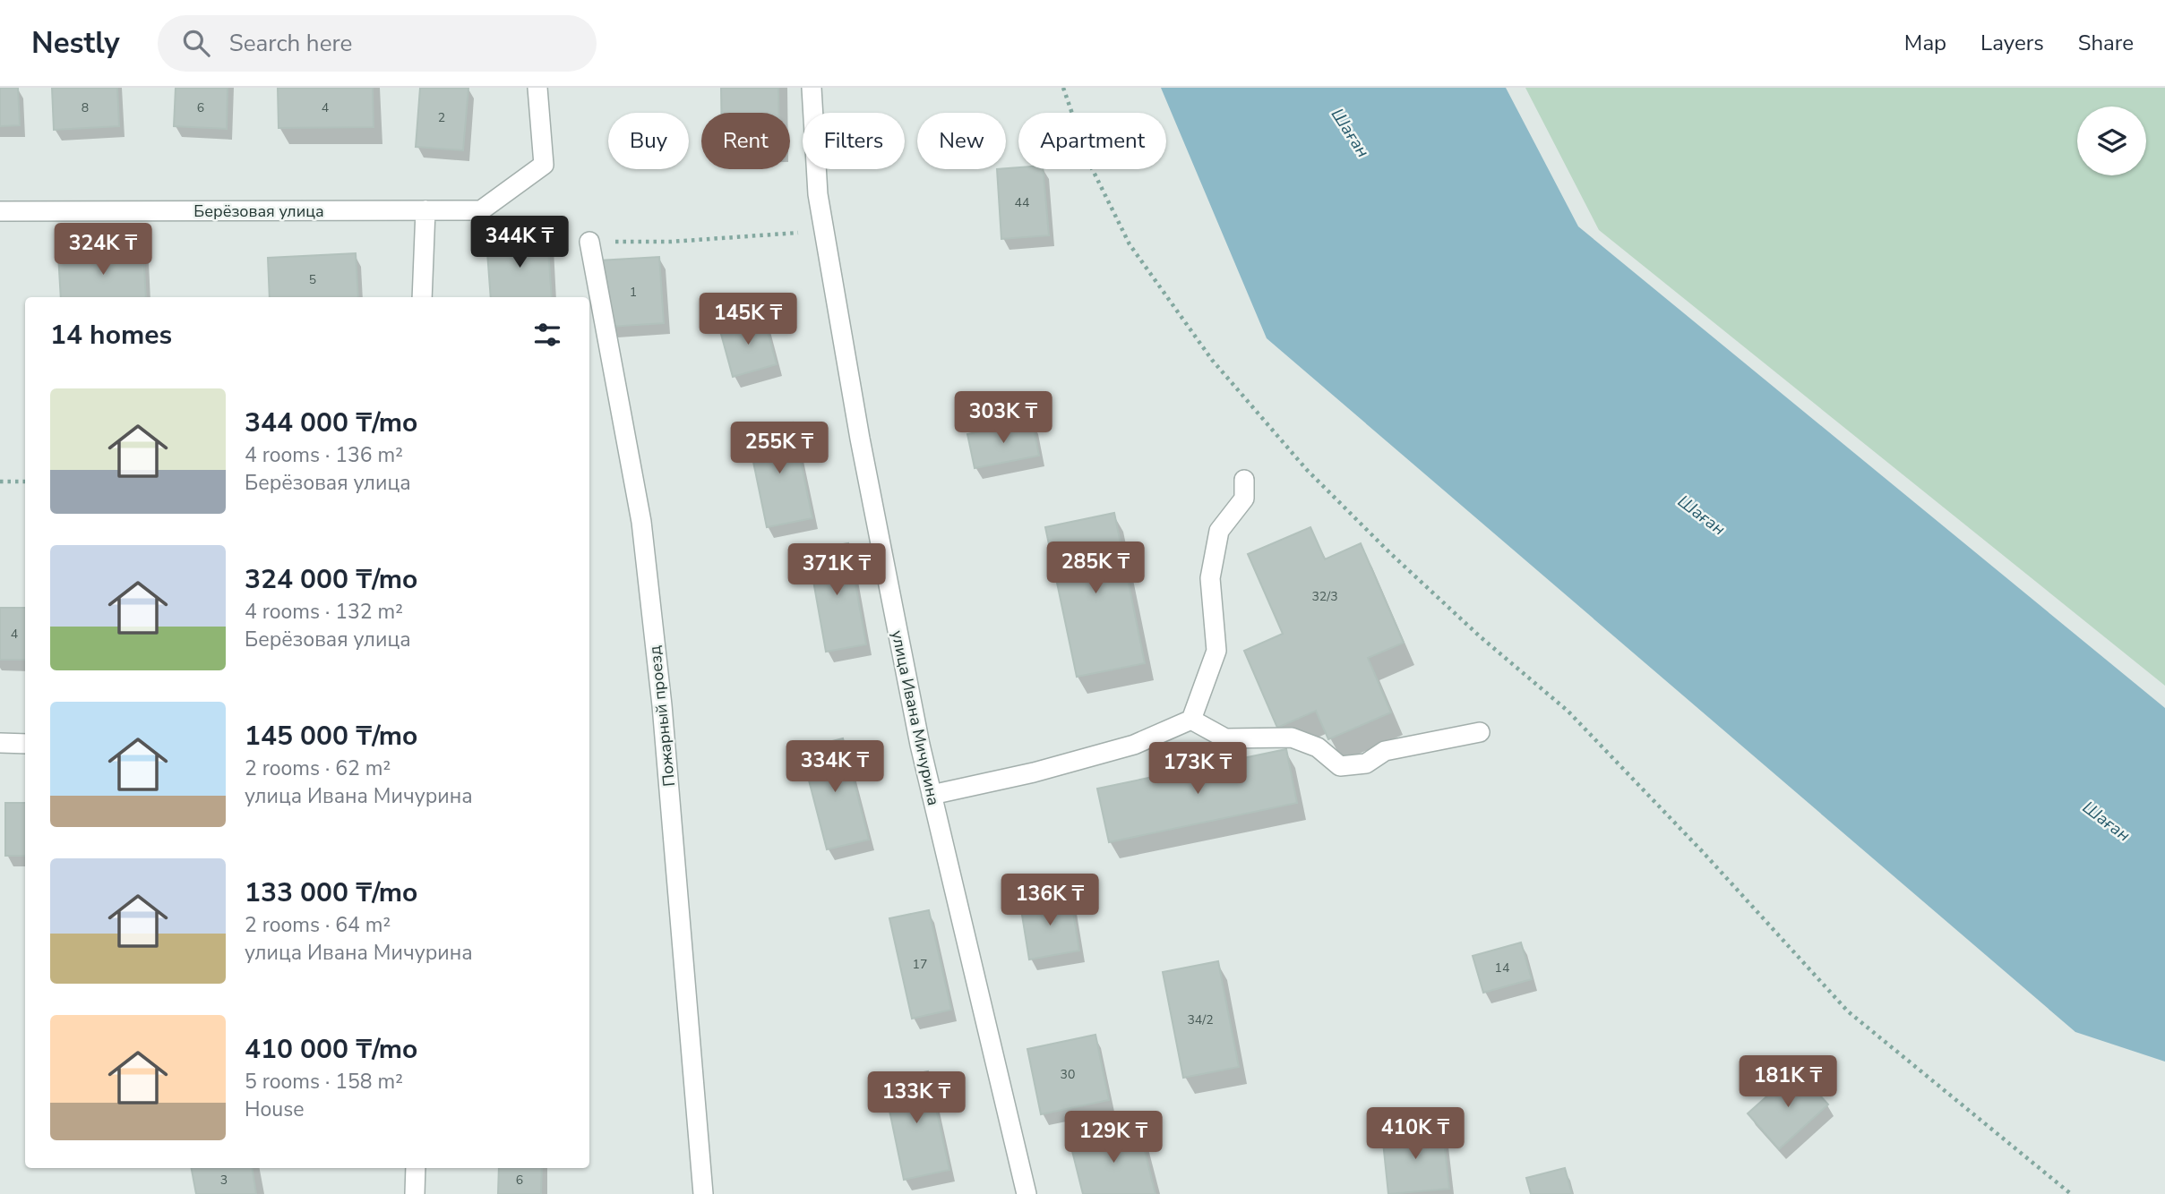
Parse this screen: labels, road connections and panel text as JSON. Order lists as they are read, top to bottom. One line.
{"streets":{"street":["Берёзовая улица","Пожарный проезд","улица Ивана Мичурина"]},"water":["Шаған"],"house_numbers":["8","6","4","2","44","5","1","32/3","4","17","14","34/2","30","3","6"],"page":{"header":"Nestly","search":"Search here","nav":["Map","Layers","Share"],"chip":["Buy","Rent","Filters","New","Apartment"],"price":["344K ₸","324K ₸","145K ₸","303K ₸","255K ₸","285K ₸","371K ₸","334K ₸","173K ₸","136K ₸","181K ₸","133K ₸","410K ₸","129K ₸"],"heading":"14 homes","list":[{"name":"344 000 ₸/mo","note":"4 rooms · 136 m² · Берёзовая улица"},{"name":"324 000 ₸/mo","note":"4 rooms · 132 m² · Берёзовая улица"},{"name":"145 000 ₸/mo","note":"2 rooms · 62 m² · улица Ивана Мичурина"},{"name":"133 000 ₸/mo","note":"2 rooms · 64 m² · улица Ивана Мичурина"},{"name":"410 000 ₸/mo","note":"5 rooms · 158 m² · House"}]}}
